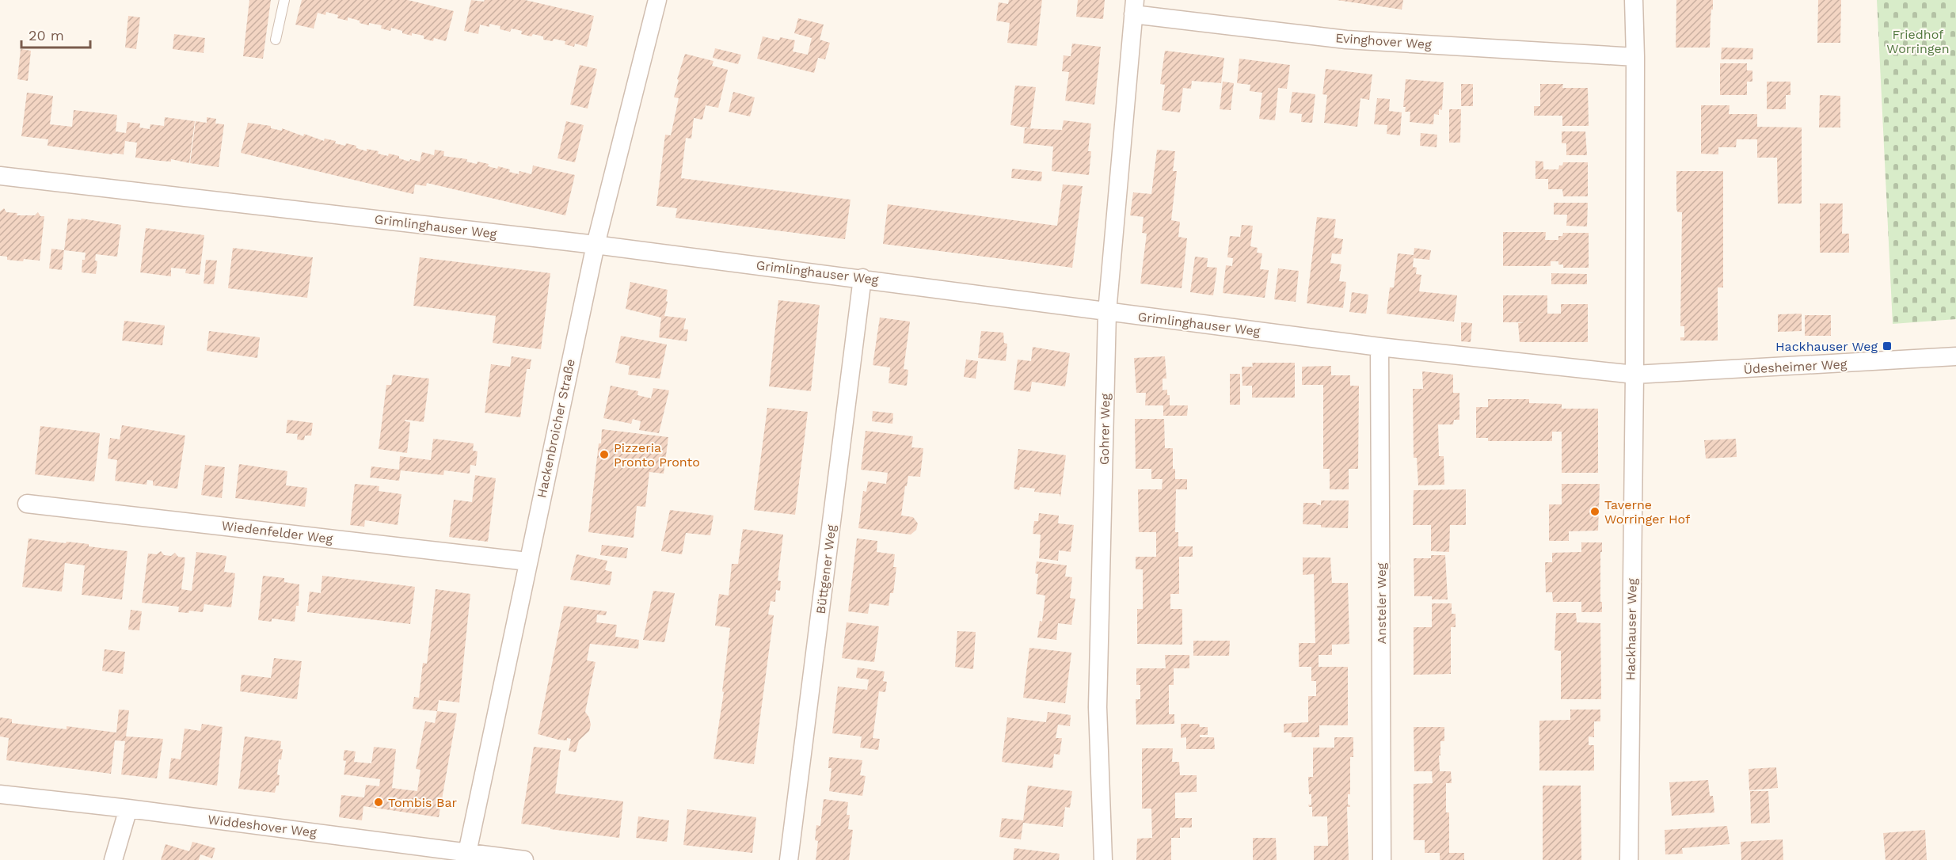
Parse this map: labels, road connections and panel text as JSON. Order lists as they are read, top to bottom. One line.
{"streets":{"street":["Evinghover Weg","Grimlinghauser Weg","Üdesheimer Weg","Hackenbroicher Straße","Gohrer Weg","Wiedenfelder Weg","Büttgener Weg","Ansteler Weg","Hackhauser Weg","Widdeshover Weg"]},"crossings":[["Evinghover Weg","Gohrer Weg"],["Evinghover Weg","Hackhauser Weg"],["Grimlinghauser Weg","Üdesheimer Weg"],["Grimlinghauser Weg","Hackenbroicher Straße"],["Grimlinghauser Weg","Gohrer Weg"],["Grimlinghauser Weg","Büttgener Weg"],["Grimlinghauser Weg","Ansteler Weg"],["Grimlinghauser Weg","Hackhauser Weg"],["Üdesheimer Weg","Hackhauser Weg"],["Hackenbroicher Straße","Wiedenfelder Weg"],["Hackenbroicher Straße","Widdeshover Weg"]],"parks":["Friedhof Worringen"],"places":{"transit":["Hackhauser Weg"],"other":["Pizzeria Pronto Pronto","Taverne Worringer Hof","Tombis Bar"]},"scale_bar":"20 m"}
